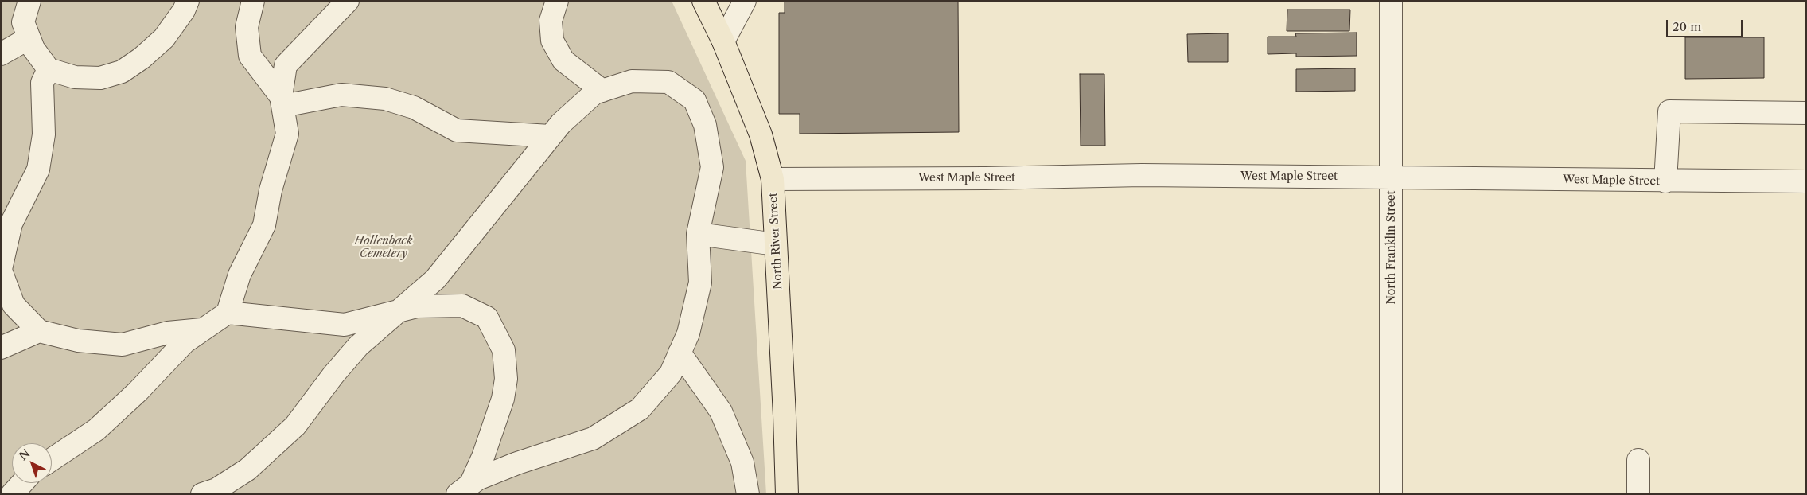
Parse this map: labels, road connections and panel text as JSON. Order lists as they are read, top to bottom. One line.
{"streets":{"main road":["North River Street"],"street":["West Maple Street","North Franklin Street"]},"crossings":[["West Maple Street","North River Street"],["West Maple Street","North Franklin Street"]],"parks":["Hollenback Cemetery"],"scale_bar":"20 m","north":"top left"}
